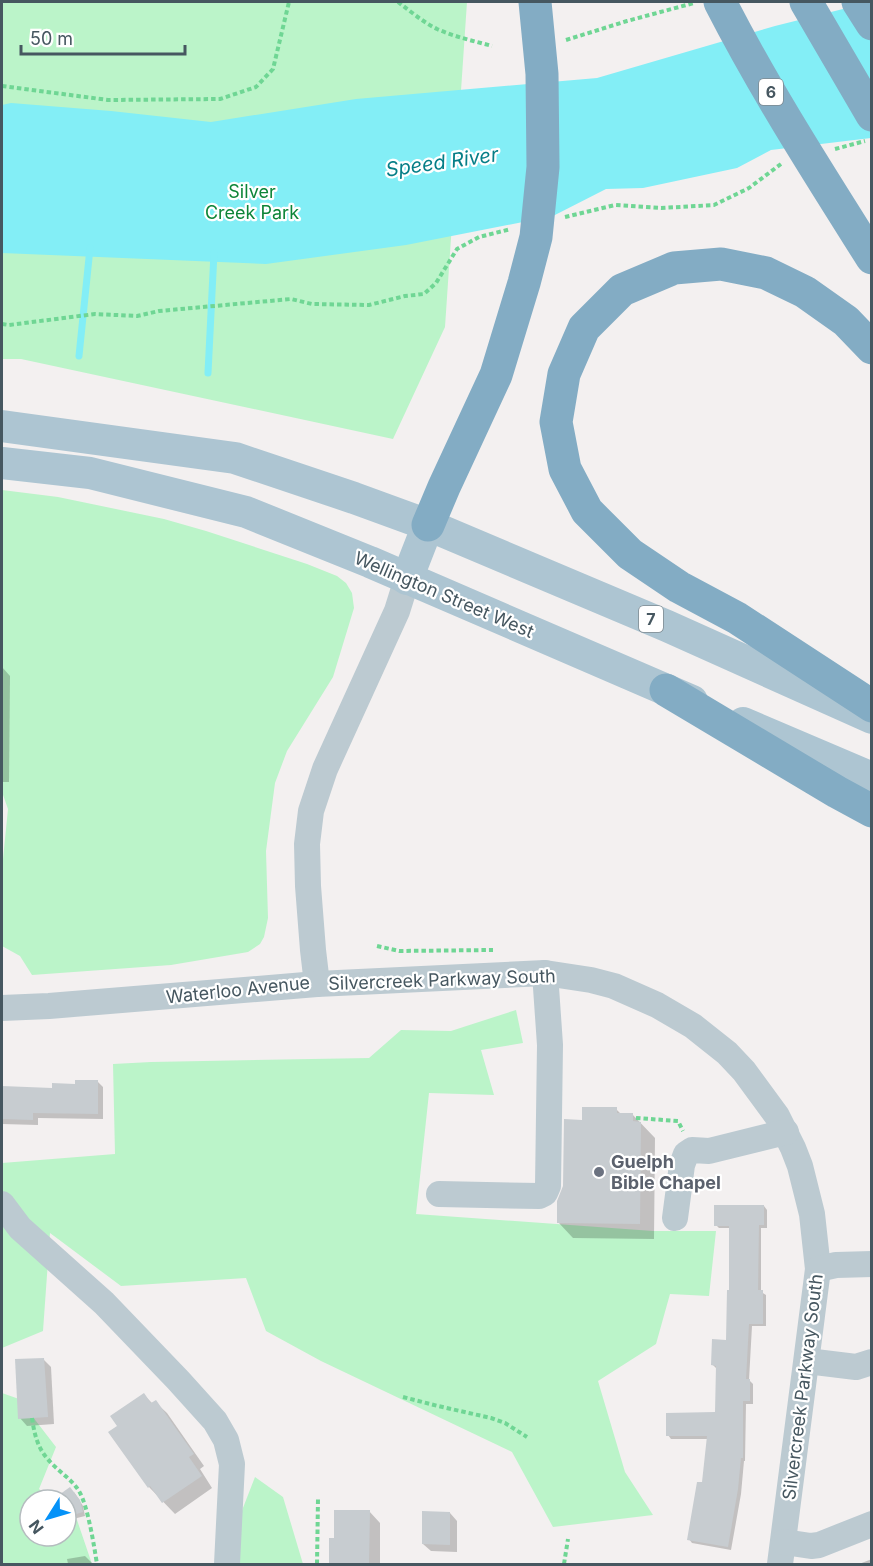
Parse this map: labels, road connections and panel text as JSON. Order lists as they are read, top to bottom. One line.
{"streets":{"highway":["6"],"main road":["Wellington Street West","7","Waterloo Avenue"],"street":["Silvercreek Parkway South"]},"crossings":[["Wellington Street West","Waterloo Avenue"],["7","Waterloo Avenue"],["Silvercreek Parkway South","Waterloo Avenue"]],"water":["Speed River"],"parks":["Silver Creek Park"],"places":["Guelph Bible Chapel"],"scale_bar":"50 m","north":"bottom left"}
